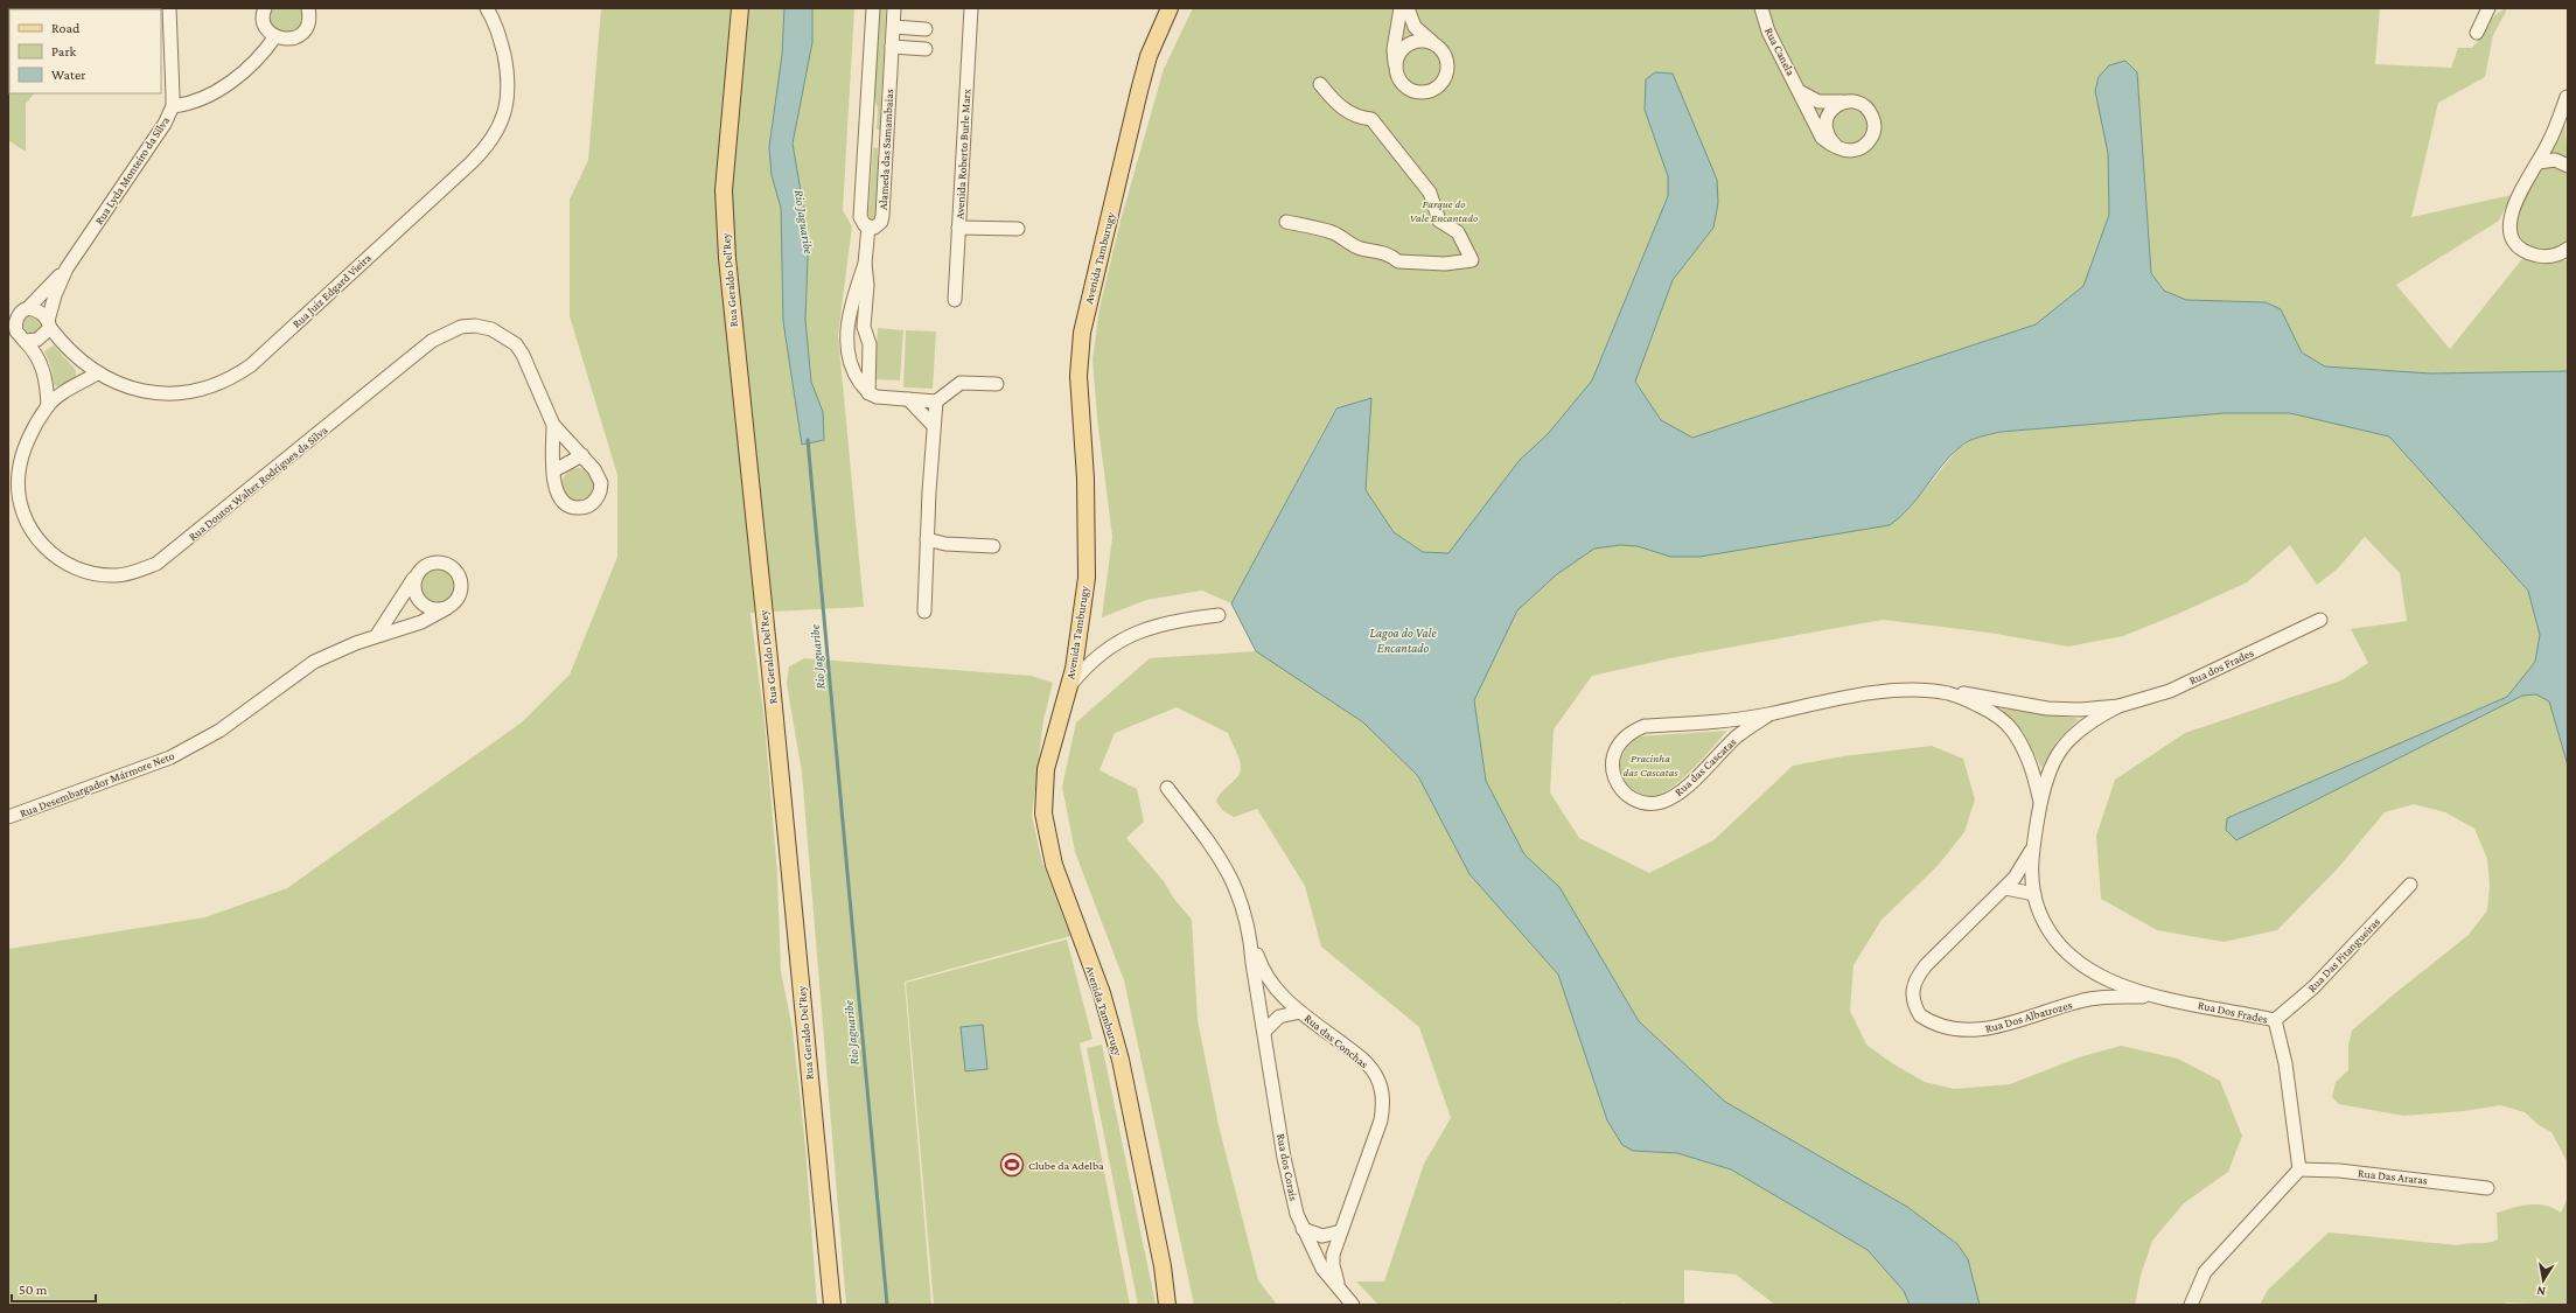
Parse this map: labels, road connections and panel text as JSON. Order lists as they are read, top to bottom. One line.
{"streets":{"main road":["Avenida Tamburugy","Rua Geraldo Del'Rey"],"street":["Rua Canela","Alameda das Samambaias","Avenida Roberto Burle Marx","Rua Lyda Monteiro da Silva","Rua Juiz Edgard Vieira","Rua Doutor Walter Rodrigues da Silva","Rua dos Frades","Rua das Cascatas","Rua Desembargador Mármore Neto","Rua Das Pitangueiras","Rua Dos Frades","Rua Dos Albatrozes","Rua das Conchas","Rua dos Corais","Rua Das Araras"]},"crossings":[["Rua Lyda Monteiro da Silva","Rua Juiz Edgard Vieira"],["Rua Juiz Edgard Vieira","Rua Doutor Walter Rodrigues da Silva"],["Rua dos Frades","Rua das Cascatas"],["Rua dos Frades","Rua Dos Frades"],["Rua das Cascatas","Rua Dos Frades"],["Rua Das Pitangueiras","Rua Dos Frades"],["Rua Dos Frades","Rua Dos Albatrozes"],["Rua Dos Frades","Rua Das Araras"],["Rua das Conchas","Rua dos Corais"]],"water":["Rio Jaguaribe","Lagoa do Vale Encantado"],"parks":["Parque do Vale Encantado","Pracinha das Cascatas"],"places":{"sports":["Clube da Adelba"]},"legend":["Road","Park","Water"],"scale_bar":"50 m","north":"bottom"}
